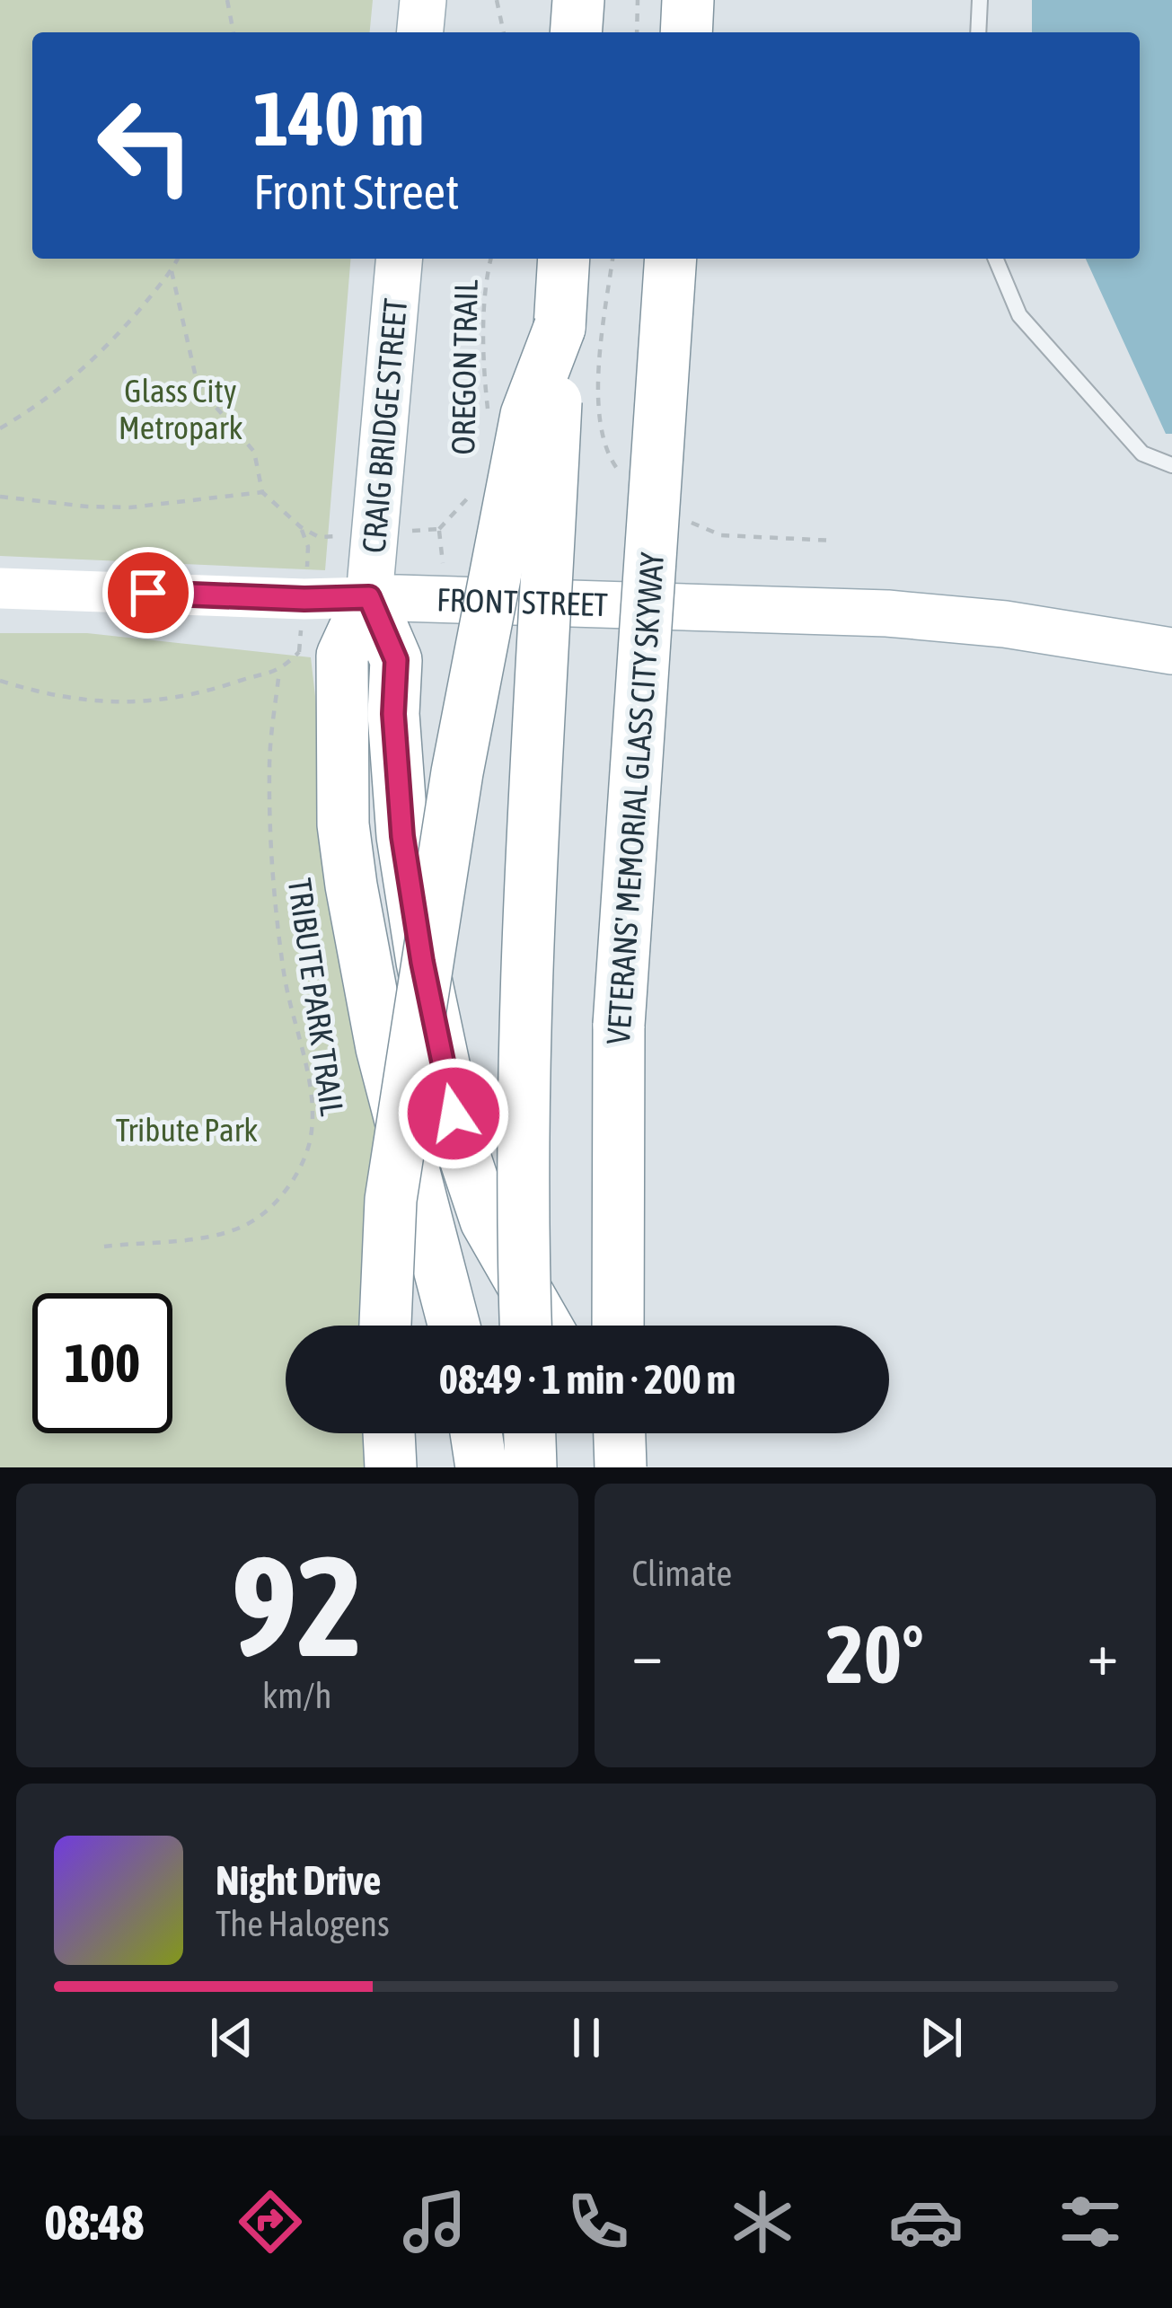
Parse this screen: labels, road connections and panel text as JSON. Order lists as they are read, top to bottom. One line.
{"streets":{"highway":["VETERANS' MEMORIAL GLASS CITY SKYWAY"],"main road":["CRAIG BRIDGE STREET","FRONT STREET"],"path":["OREGON TRAIL","TRIBUTE PARK TRAIL"]},"crossings":[["CRAIG BRIDGE STREET","FRONT STREET"]],"parks":["Glass City Metropark","Tribute Park"],"page":{"turn":["140 m","Front Street"],"limit":"100","trip":"08:49 · 1 min · 200 m","tile":[["92","km/h"],"Climate"],"heat":["−","20°","+"],"song":["Night Drive","The Halogens"],"tabs":"08:48"}}
